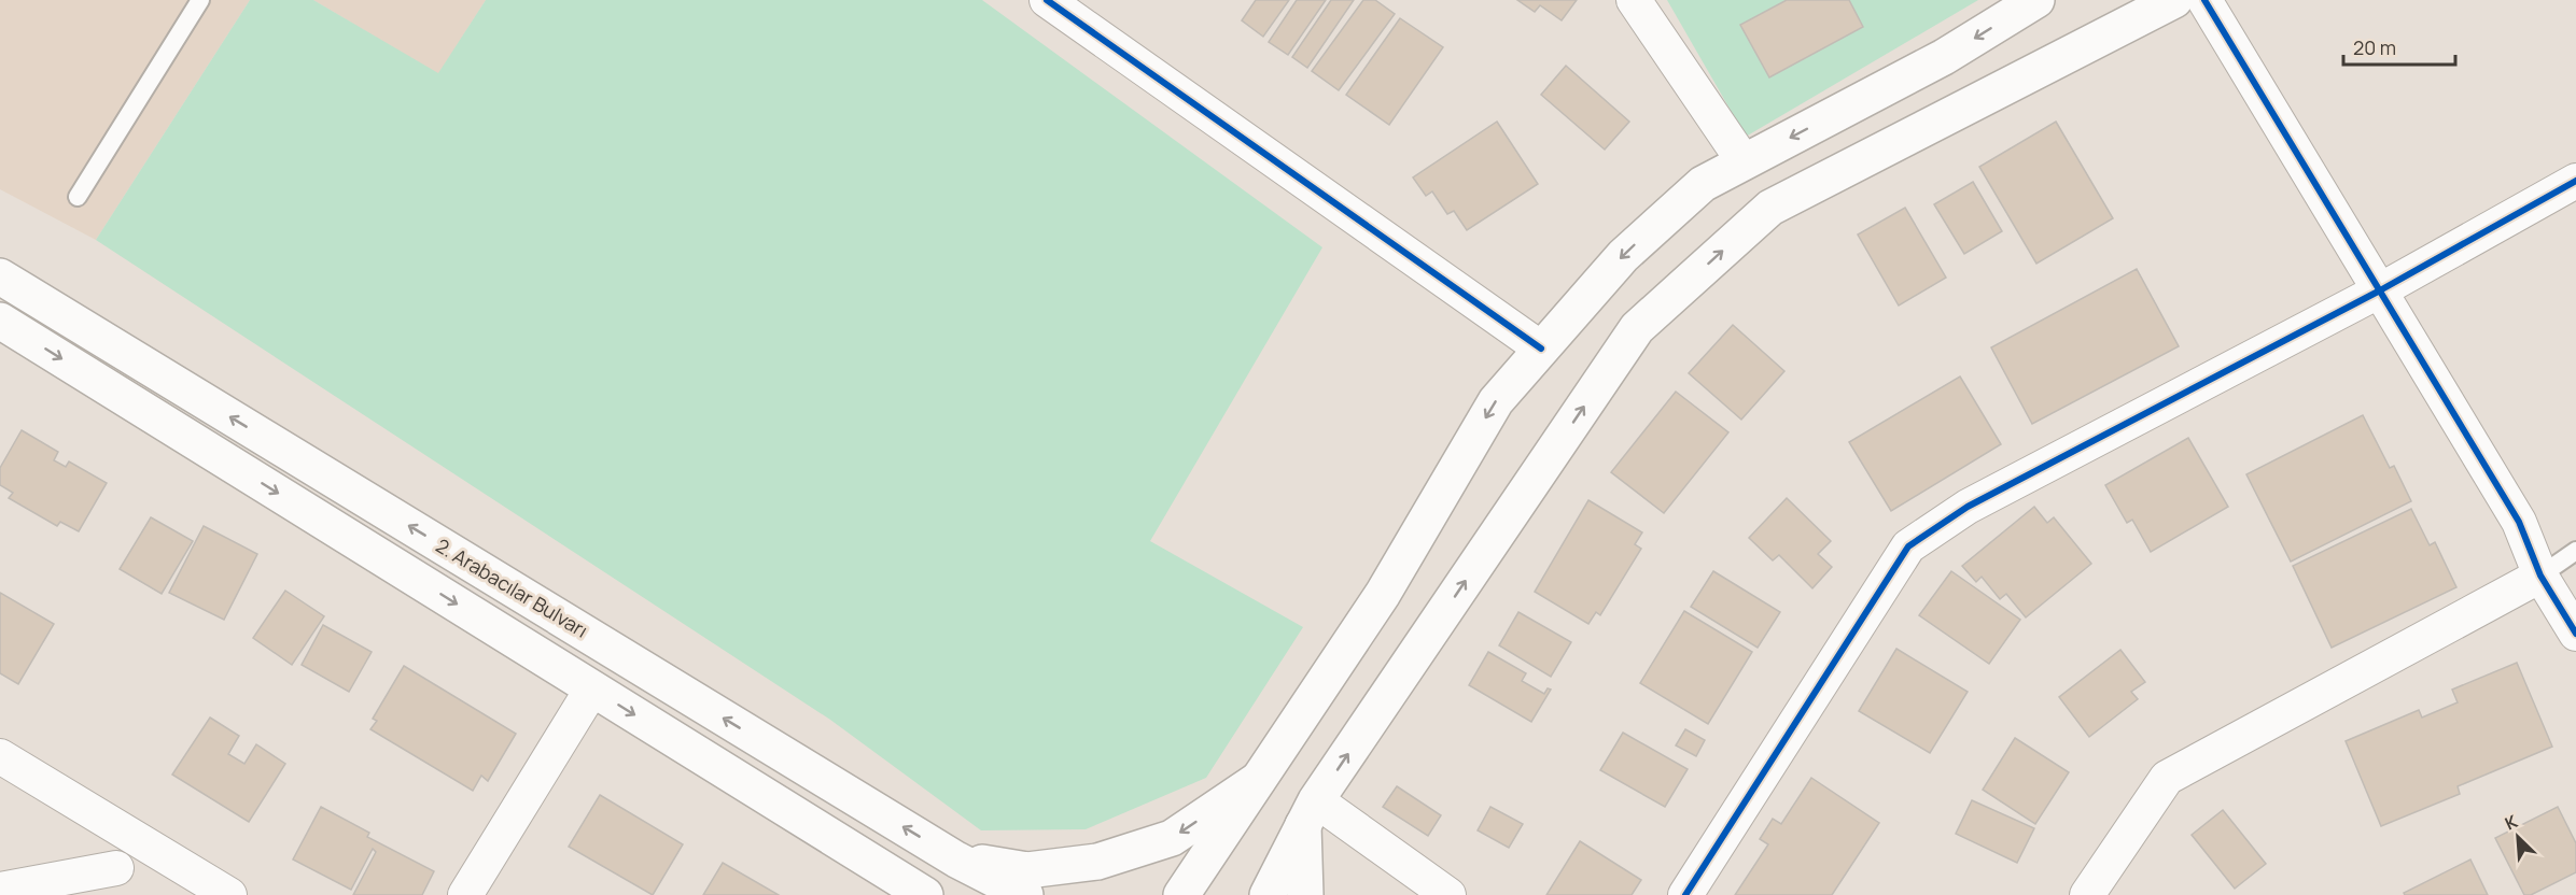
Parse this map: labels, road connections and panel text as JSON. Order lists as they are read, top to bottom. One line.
{"streets":{"main road":["2. Arabacılar Bulvarı"]},"scale_bar":"20 m","north":"top left"}
